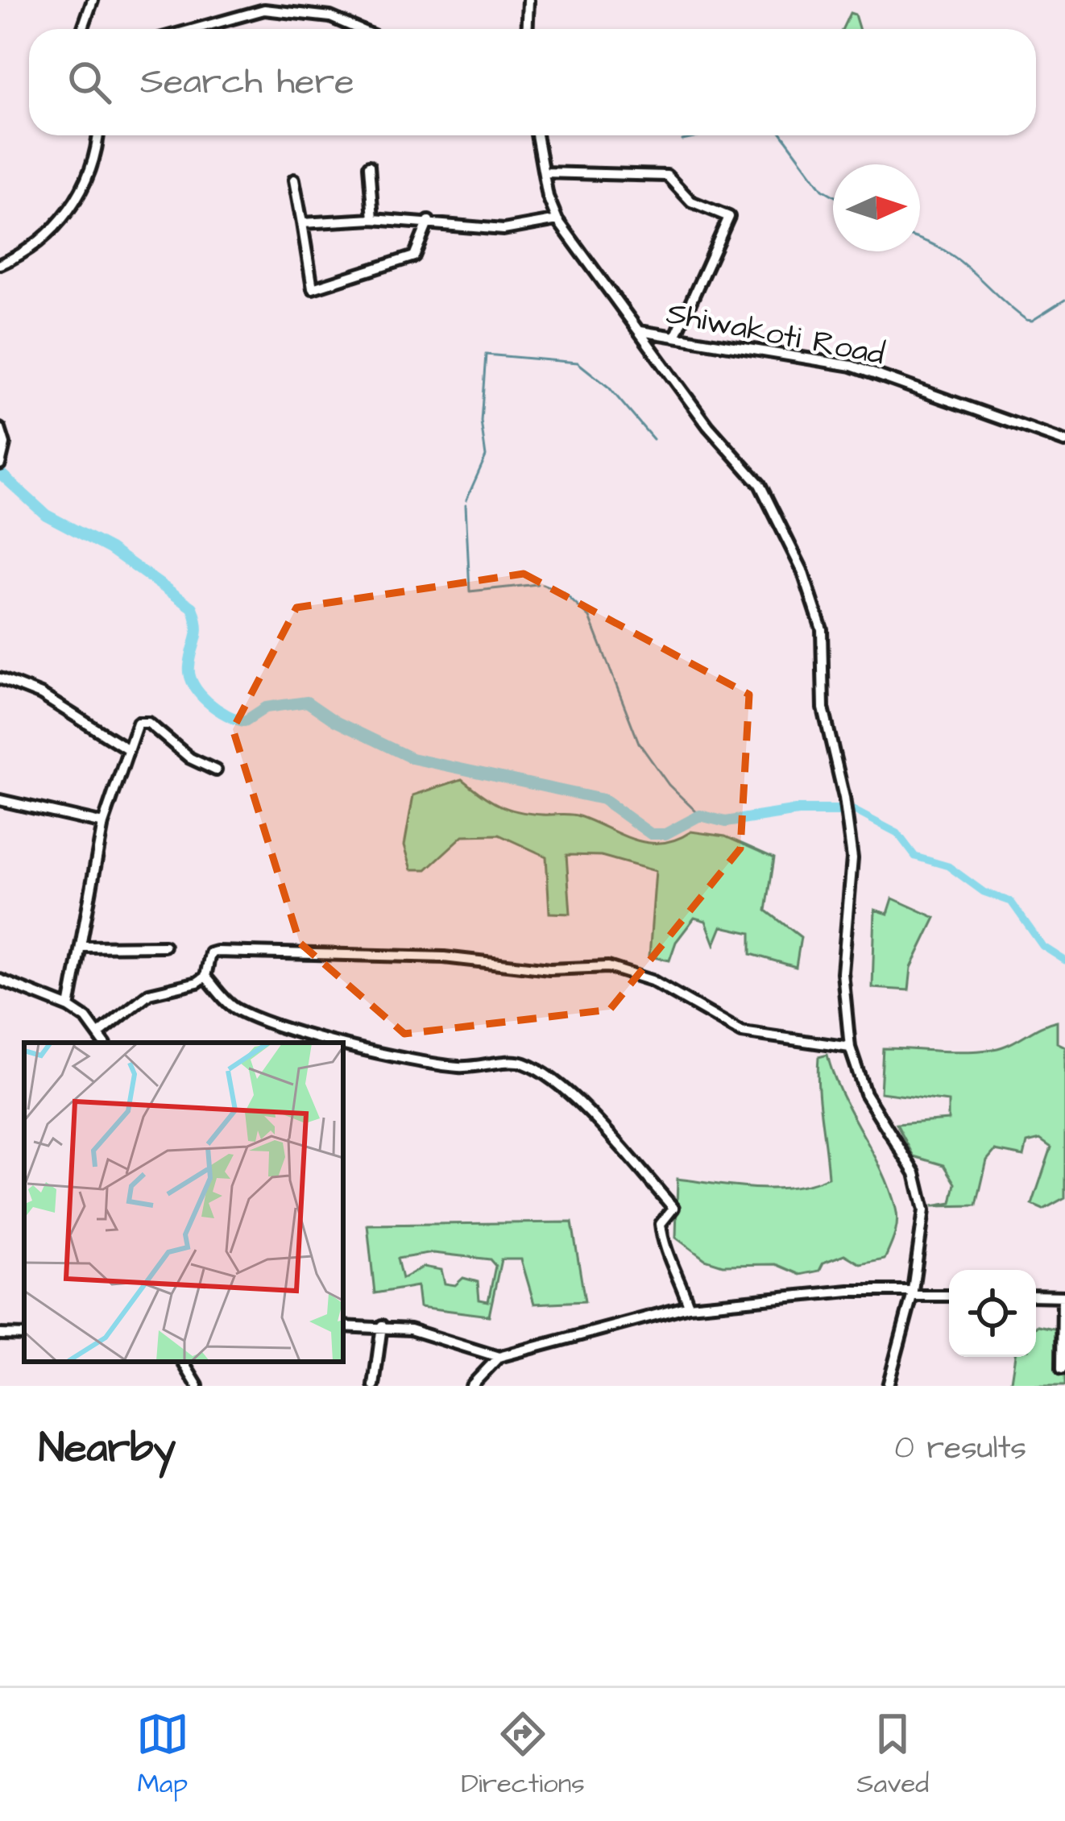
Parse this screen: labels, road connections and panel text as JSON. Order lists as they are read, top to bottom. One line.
{"streets":{"street":["Shiwakoti Road"]},"north":"right","page":{"search":"Search here","heading":["Nearby","0 results"],"nav":["Map","Directions","Saved"]}}
